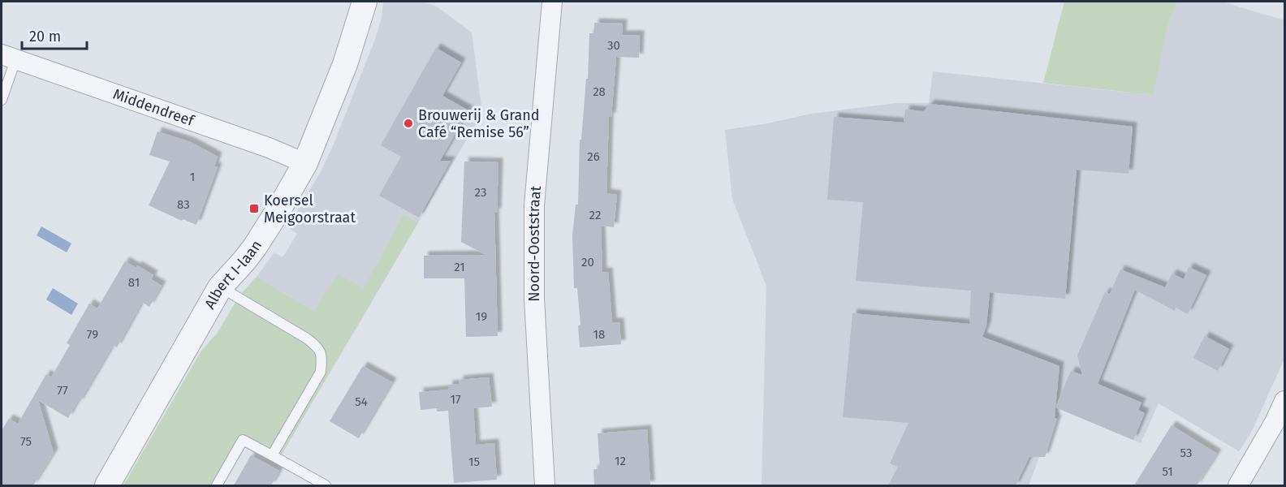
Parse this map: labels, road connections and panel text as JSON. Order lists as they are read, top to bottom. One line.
{"streets":{"street":["Middendreef","Noord-Ooststraat","Albert I-laan"]},"crossings":[["Middendreef","Albert I-laan"]],"places":{"other":["Brouwerij & Grand Café “Remise 56”"],"transit":["Koersel Meigoorstraat"]},"house_numbers":["30","28","26","1","23","83","22","20","21","81","19","79","18","77","17","54","75","53","12","15","51"],"scale_bar":"20 m"}
